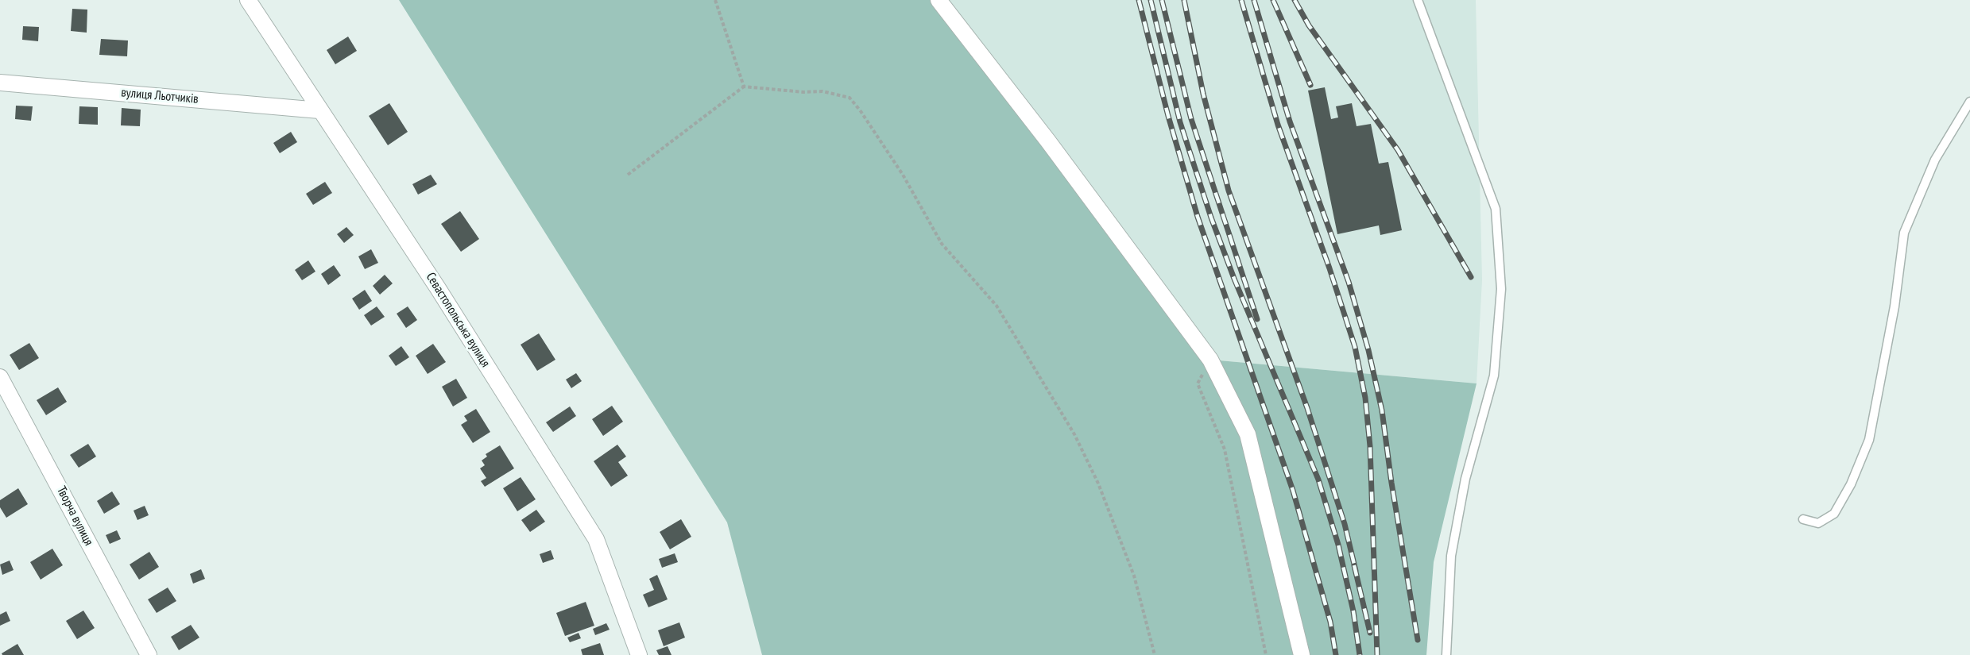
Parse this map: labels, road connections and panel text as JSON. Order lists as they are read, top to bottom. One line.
{"streets":{"street":["вулиця Льотчиків","Севастопольська вулиця","Творча вулиця"]},"crossings":[["вулиця Льотчиків","Севастопольська вулиця"]]}
